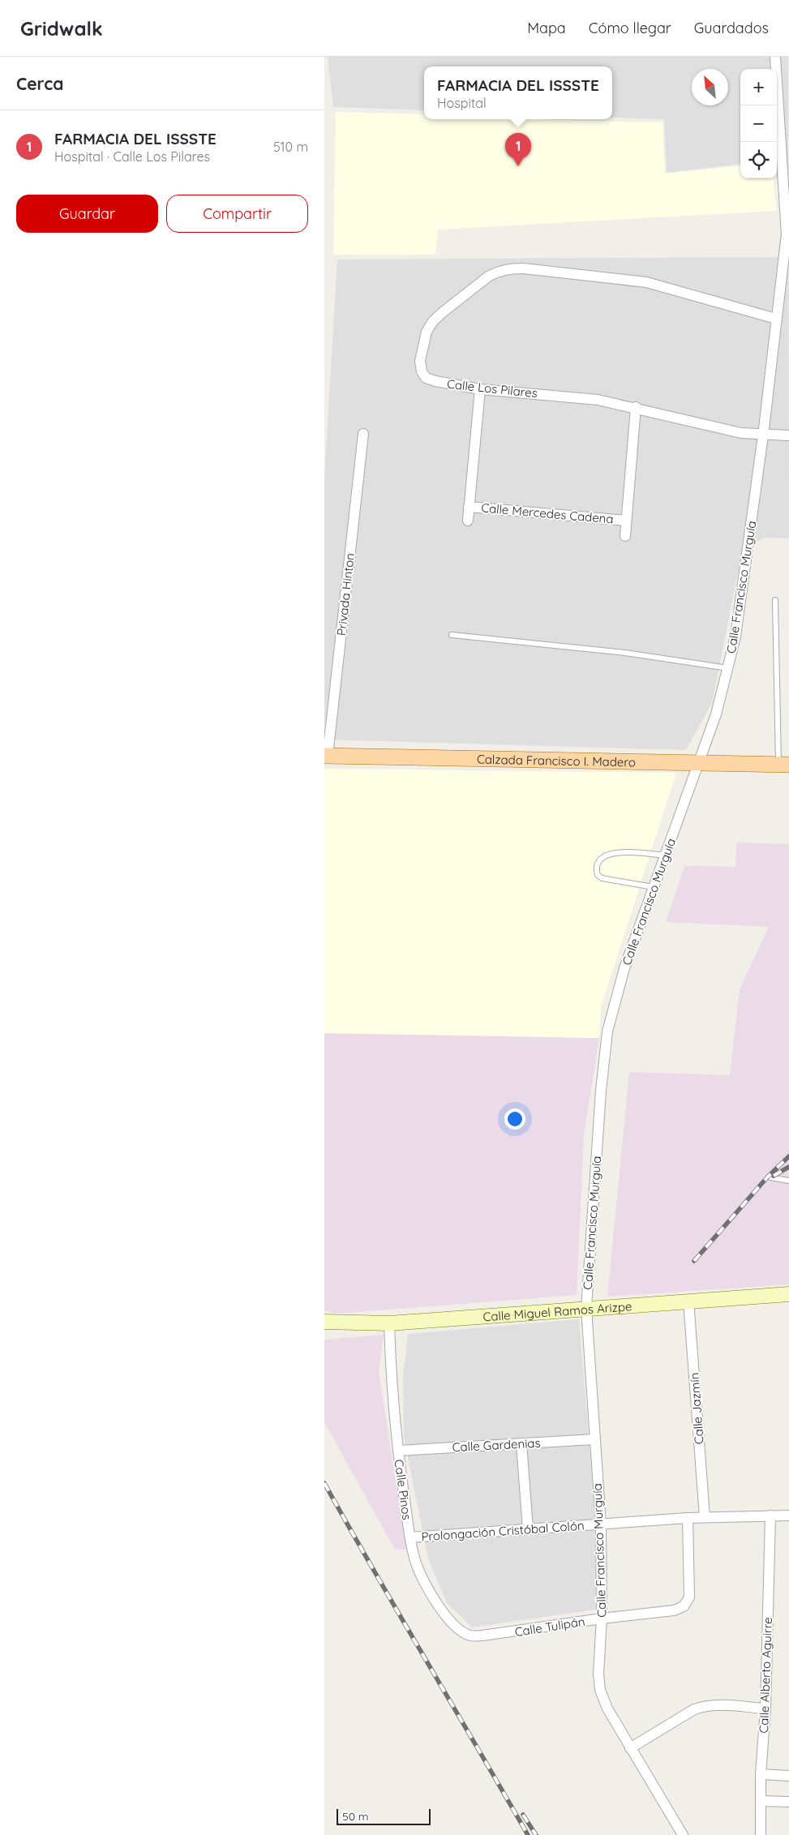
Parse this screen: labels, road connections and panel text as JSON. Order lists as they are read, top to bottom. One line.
{"streets":{"main road":["Calzada Francisco I. Madero","Calle Miguel Ramos Arizpe"],"street":["Calle Los Pilares","Calle Mercedes Cadena","Calle Francisco Murguía","Privada Hinton","Calle Jazmín","Calle Gardenias","Calle Pinos","Prolongación Cristóbal Colón","Calle Tulipán","Calle Alberto Aguirre"]},"crossings":[["Calle Los Pilares","Calle Mercedes Cadena"],["Calle Los Pilares","Calle Francisco Murguía"],["Calle Francisco Murguía","Calzada Francisco I. Madero"],["Calle Francisco Murguía","Calle Miguel Ramos Arizpe"],["Calle Francisco Murguía","Calle Gardenias"],["Calle Francisco Murguía","Prolongación Cristóbal Colón"],["Calle Francisco Murguía","Calle Tulipán"],["Privada Hinton","Calzada Francisco I. Madero"],["Calle Miguel Ramos Arizpe","Calle Jazmín"],["Calle Miguel Ramos Arizpe","Calle Pinos"],["Calle Jazmín","Prolongación Cristóbal Colón"],["Calle Gardenias","Calle Pinos"],["Calle Pinos","Prolongación Cristóbal Colón"],["Calle Pinos","Calle Tulipán"],["Prolongación Cristóbal Colón","Calle Tulipán"],["Prolongación Cristóbal Colón","Calle Alberto Aguirre"]],"scale_bar":"50 m","north":"top left","page":{"header":"Gridwalk","nav":["Mapa","Cómo llegar","Guardados"],"heading":"Cerca","popup":["FARMACIA DEL ISSSTE","Hospital"],"map_buttons":["+","−"],"list":[{"mark":"1","name":"FARMACIA DEL ISSSTE","note":"Hospital · Calle Los Pilares","value":"510 m"}],"pins":"1","buttons":["Guardar","Compartir"],"scale":"50 m"}}
